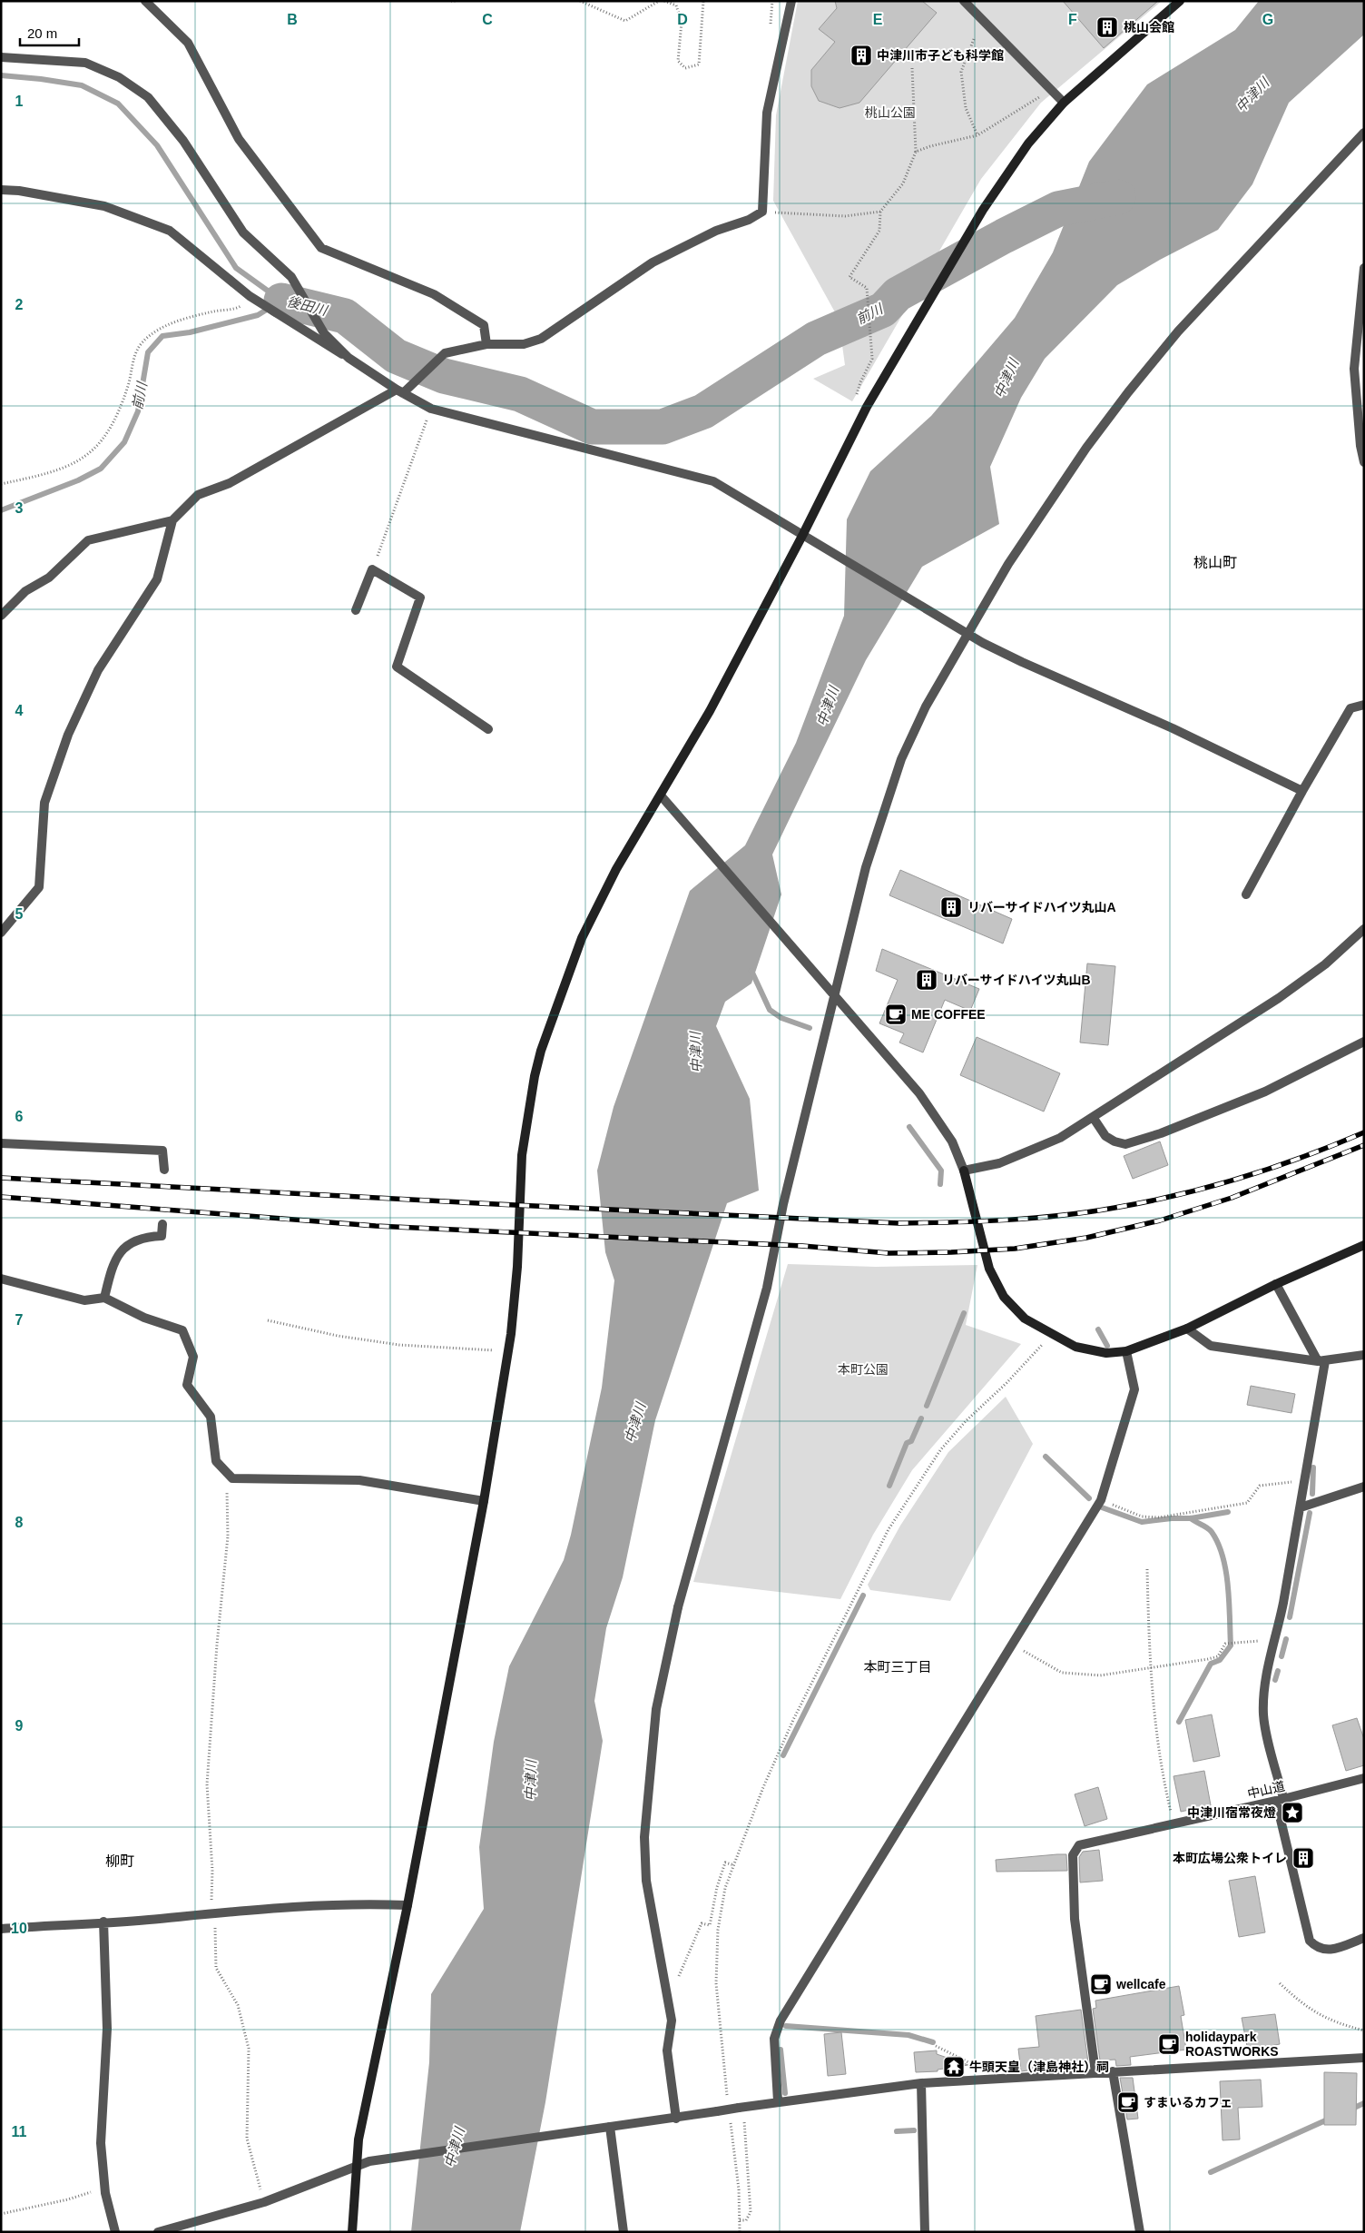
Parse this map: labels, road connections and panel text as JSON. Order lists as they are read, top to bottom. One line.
{"streets":{"street":["中山道"]},"districts":["桃山町","本町三丁目","柳町"],"water":["中津川","後田川","前川"],"parks":["桃山公園","本町公園"],"places":{"building":["桃山会館","中津川市子ども科学館","リバーサイドハイツ丸山A","リバーサイドハイツ丸山B","本町広場公衆トイレ"],"cafe":["ME COFFEE","wellcafe","holidaypark ROASTWORKS","すまいるカフェ"],"place":["中津川宿常夜燈"],"temple":["牛頭天皇（津島神社）祠"]},"scale_bar":"20 m","grid":{"columns":["B","C","D","E","F","G"],"rows":["1","2","3","4","5","6","7","8","9","10","11"]}}
